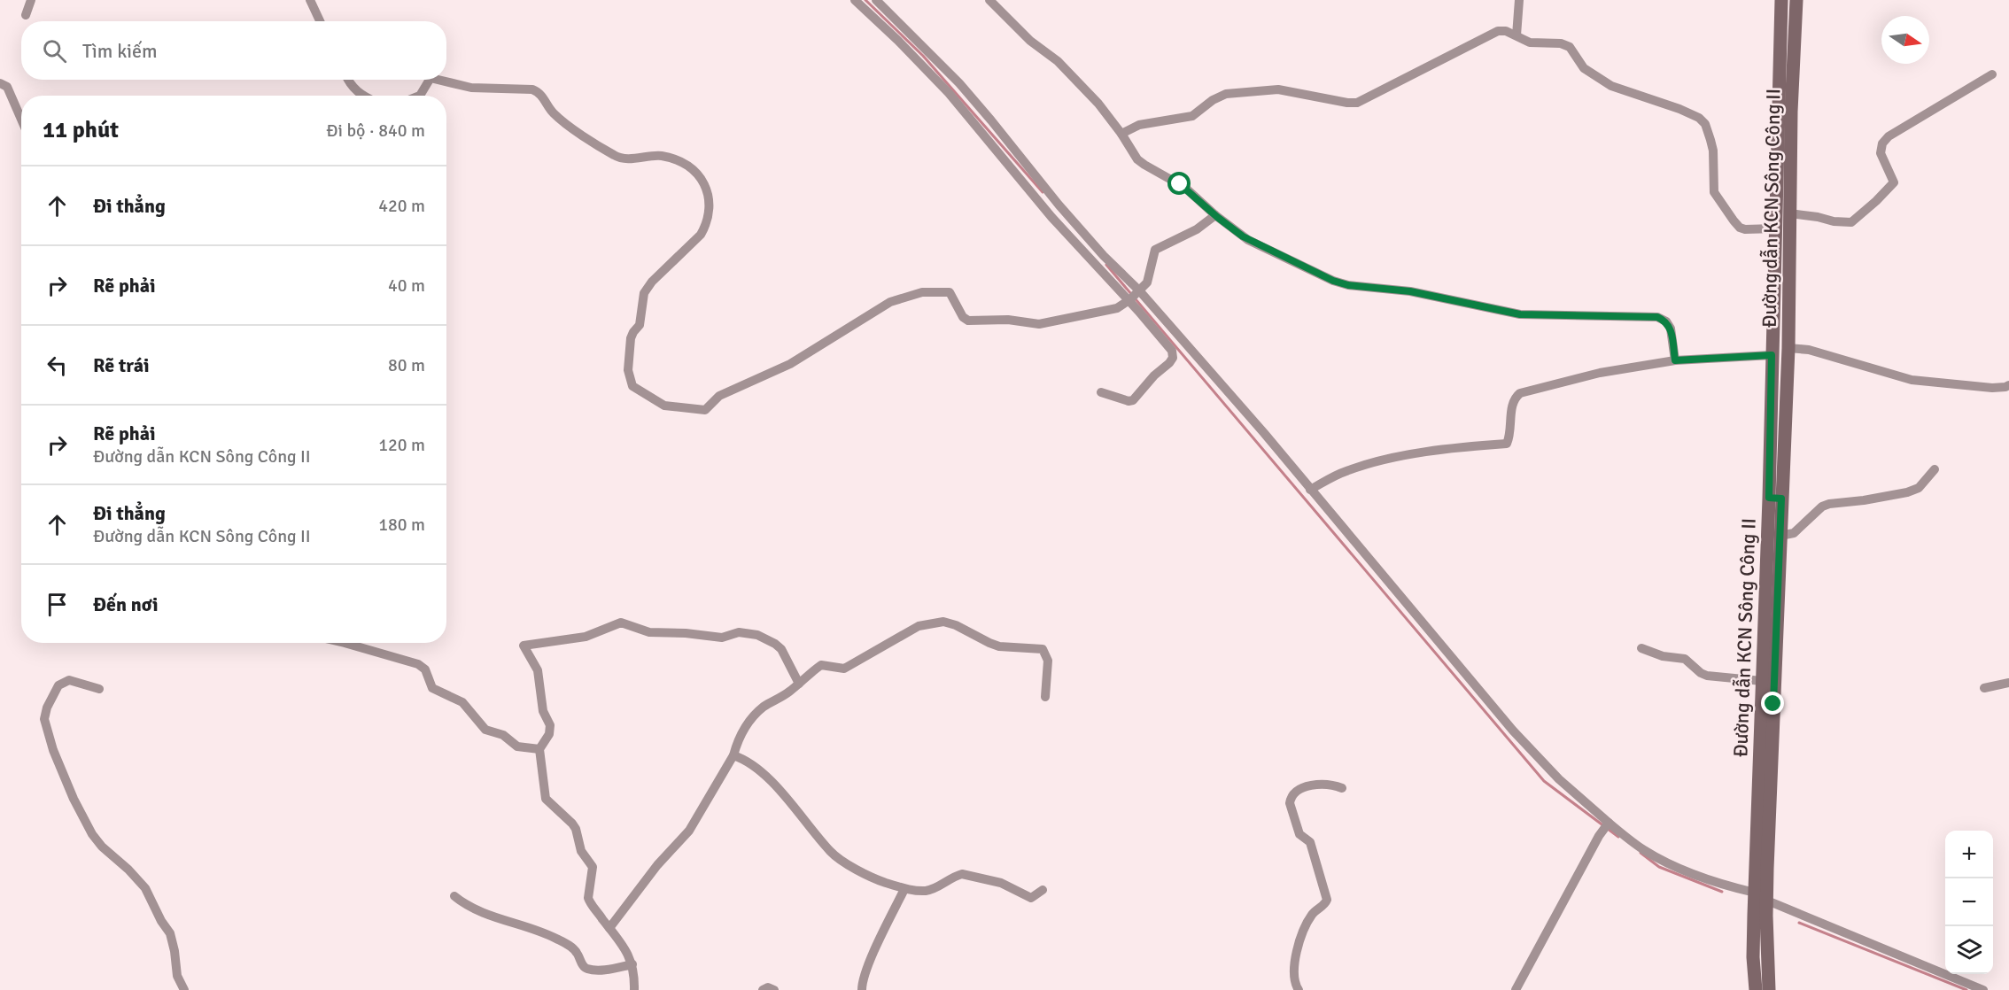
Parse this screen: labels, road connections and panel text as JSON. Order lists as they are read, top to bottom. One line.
{"streets":{"street":["Đường dẫn KCN Sông Công II"]},"north":"right","page":{"search":"Tìm kiếm","heading":["11 phút","Đi bộ · 840 m"],"list":[["Đi thẳng","420 m"],["Rẽ phải","40 m"],["Rẽ trái","80 m"],["Rẽ phải","Đường dẫn KCN Sông Công II","120 m"],["Đi thẳng","Đường dẫn KCN Sông Công II","180 m"],"Đến nơi"],"map_buttons":["+","−"]}}
